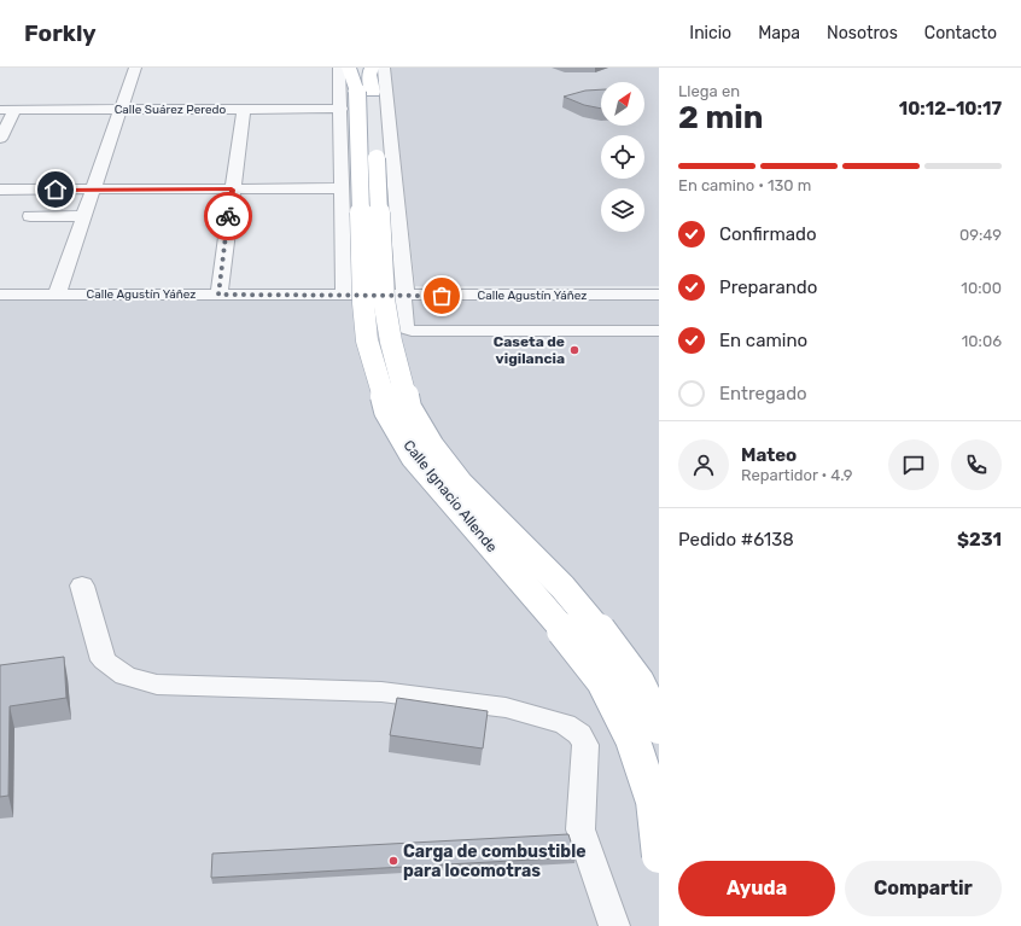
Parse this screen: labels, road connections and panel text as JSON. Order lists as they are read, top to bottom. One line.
{"streets":{"main road":["Calle Ignacio Allende"],"street":["Calle Suárez Peredo","Calle Agustín Yáñez"]},"crossings":[["Calle Suárez Peredo","Calle Ignacio Allende"],["Calle Agustín Yáñez","Calle Ignacio Allende"]],"places":["Caseta de vigilancia","Carga de combustible para locomotras"],"north":"top right","page":{"header":"Forkly","nav":["Inicio","Mapa","Nosotros","Contacto"],"heading":["2 min","Llega en","10:12–10:17"],"panel":["Mateo","Repartidor · 4.9","Pedido #6138","$231"],"bar":"En camino · 130 m","list":[["Confirmado","09:49"],["Preparando","10:00"],["En camino","10:06"],"Entregado"],"buttons":["Ayuda","Compartir"]}}
